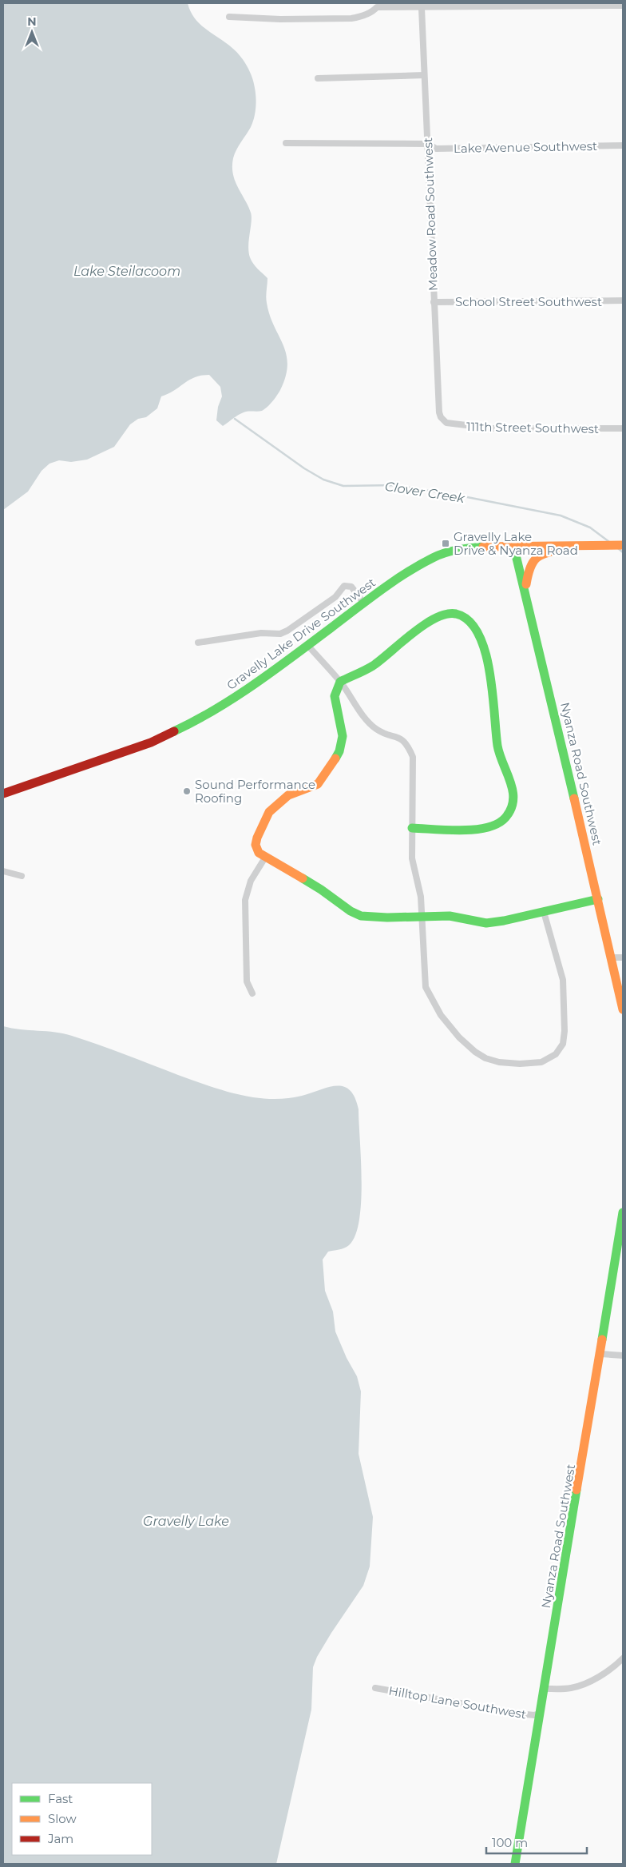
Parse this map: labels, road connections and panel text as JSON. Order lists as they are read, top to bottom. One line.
{"streets":{"street":["Lake Avenue Southwest","Meadow Road Southwest","School Street Southwest","111th Street Southwest","Gravelly Lake Drive Southwest","Nyanza Road Southwest","Hilltop Lane Southwest"]},"crossings":[["Lake Avenue Southwest","Meadow Road Southwest"],["Meadow Road Southwest","School Street Southwest"],["Meadow Road Southwest","111th Street Southwest"],["Gravelly Lake Drive Southwest","Nyanza Road Southwest"],["Nyanza Road Southwest","Hilltop Lane Southwest"]],"water":["Lake Steilacoom","Clover Creek","Gravelly Lake"],"places":{"transit":["Gravelly Lake Drive & Nyanza Road"],"other":["Sound Performance Roofing"]},"legend":["Fast","Slow","Jam"],"scale_bar":"100 m","north":"top"}
